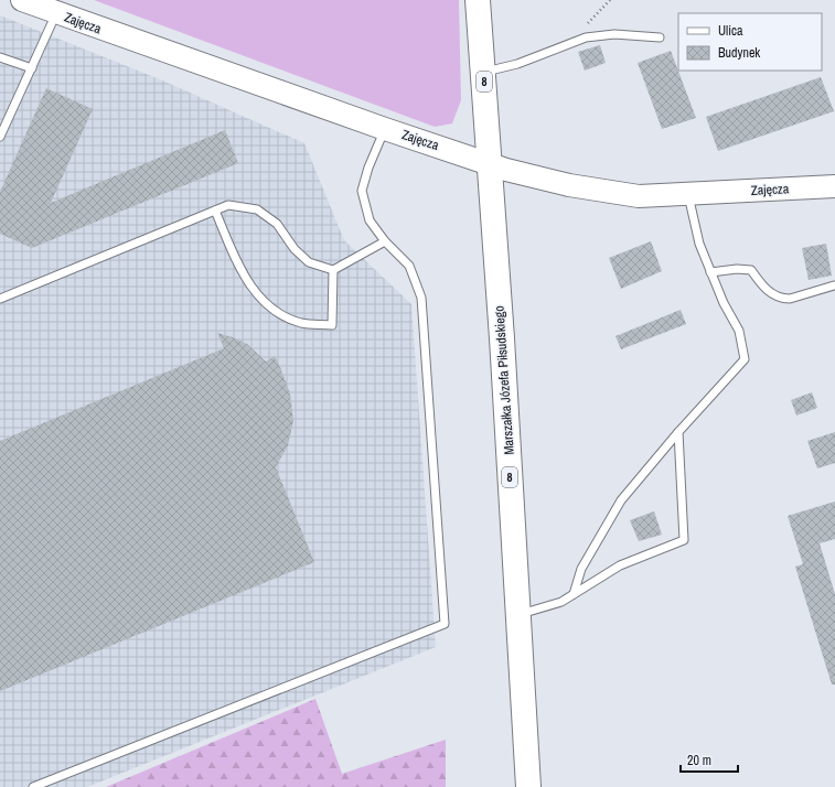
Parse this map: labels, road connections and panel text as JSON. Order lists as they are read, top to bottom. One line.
{"streets":{"highway":["8","Marszałka Józefa Piłsudskiego"],"street":["Zajęcza"]},"crossings":[["Zajęcza","Marszałka Józefa Piłsudskiego"]],"legend":["Ulica","Budynek"],"scale_bar":"20 m"}
